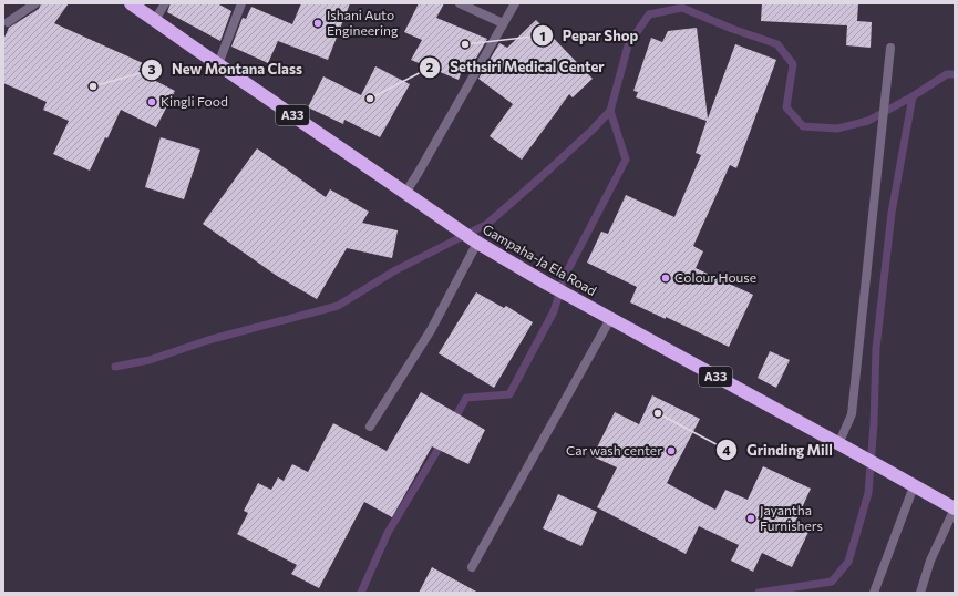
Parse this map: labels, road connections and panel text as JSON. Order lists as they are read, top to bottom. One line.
{"streets":{"highway":["A33","Gampaha-Ja Ela Road"]},"places":["Ishani Auto Engineering","Pepar Shop","New Montana Class","Sethsiri Medical Center","Kingli Food","Colour House","Grinding Mill","Car wash center","Jayantha Furnishers"]}
